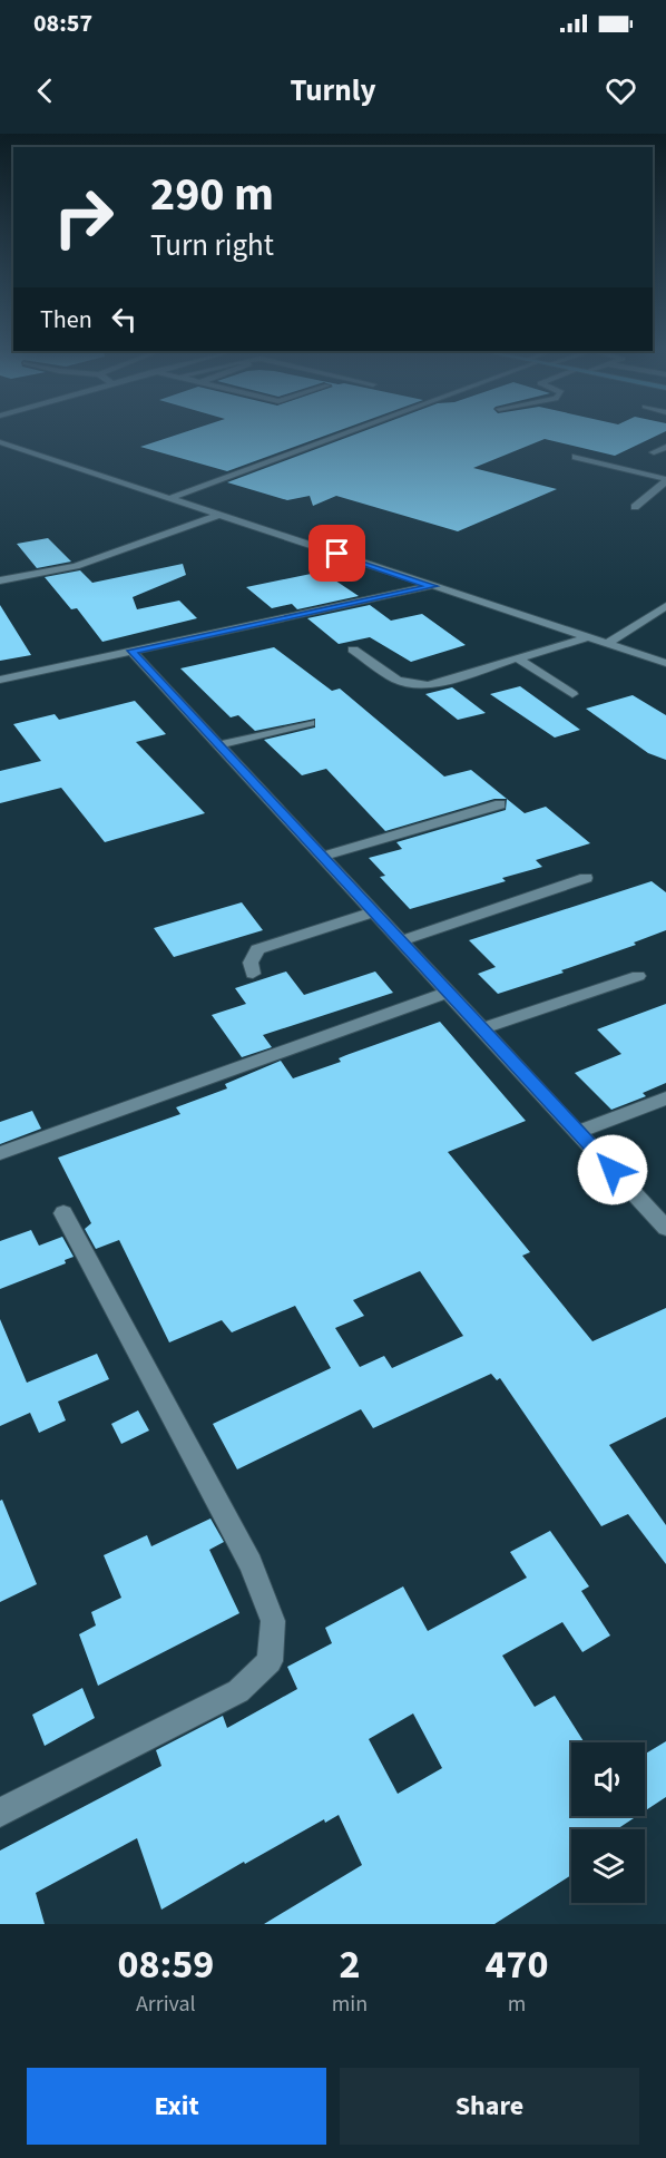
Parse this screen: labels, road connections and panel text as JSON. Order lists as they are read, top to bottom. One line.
{"page":{"status":"08:57","header":"Turnly","turn":["290 m","Turn right"],"then":"Then","eta":["08:59","Arrival","2","min","470","m"],"buttons":["Exit","Share"]}}
